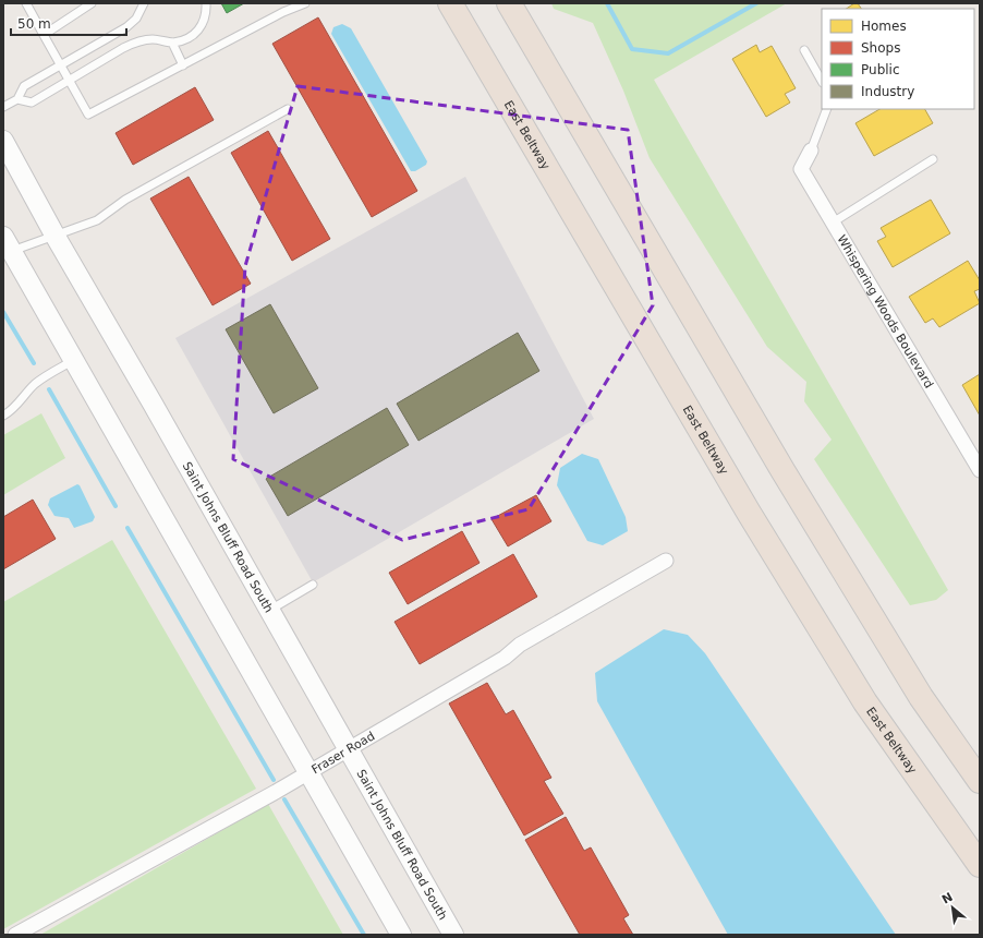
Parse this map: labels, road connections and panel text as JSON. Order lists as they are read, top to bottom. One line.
{"streets":{"highway":["East Beltway"],"main road":["Saint Johns Bluff Road South"],"street":["Whispering Woods Boulevard","Fraser Road"]},"crossings":[["Saint Johns Bluff Road South","Fraser Road"]],"legend":["Homes","Shops","Public","Industry"],"scale_bar":"50 m","north":"top left"}
